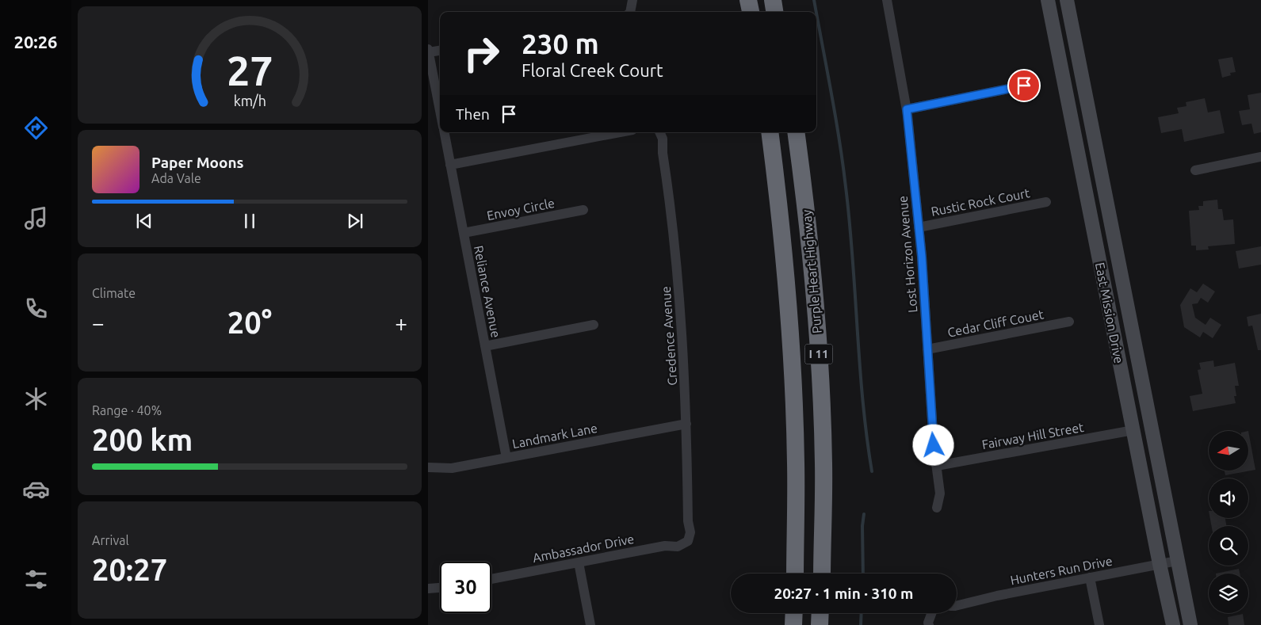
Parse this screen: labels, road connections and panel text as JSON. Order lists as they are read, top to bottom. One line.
{"streets":{"highway":["Purple Heart Highway","I 11"],"street":["Rustic Rock Court","Envoy Circle","Lost Horizon Avenue","Reliance Avenue","East Mission Drive","Cedar Cliff Couet","Credence Avenue","Landmark Lane","Fairway Hill Street","Ambassador Drive","Hunters Run Drive"]},"crossings":[["Rustic Rock Court","Lost Horizon Avenue"],["Envoy Circle","Reliance Avenue"],["Lost Horizon Avenue","Cedar Cliff Couet"],["Lost Horizon Avenue","Fairway Hill Street"],["Reliance Avenue","Landmark Lane"],["East Mission Drive","Fairway Hill Street"],["East Mission Drive","Hunters Run Drive"],["Credence Avenue","Landmark Lane"],["Credence Avenue","Ambassador Drive"]],"north":"left","page":{"tabs":"20:26","turn":["230 m","Floral Creek Court"],"then":"Then","song":["Paper Moons","Ada Vale"],"tile":["Climate",["Range · 40%","200 km"],["Arrival","20:27"]],"heat":["−","20°","+"],"limit":"30","trip":"20:27 · 1 min · 310 m","gauge":["27","km/h"]}}
